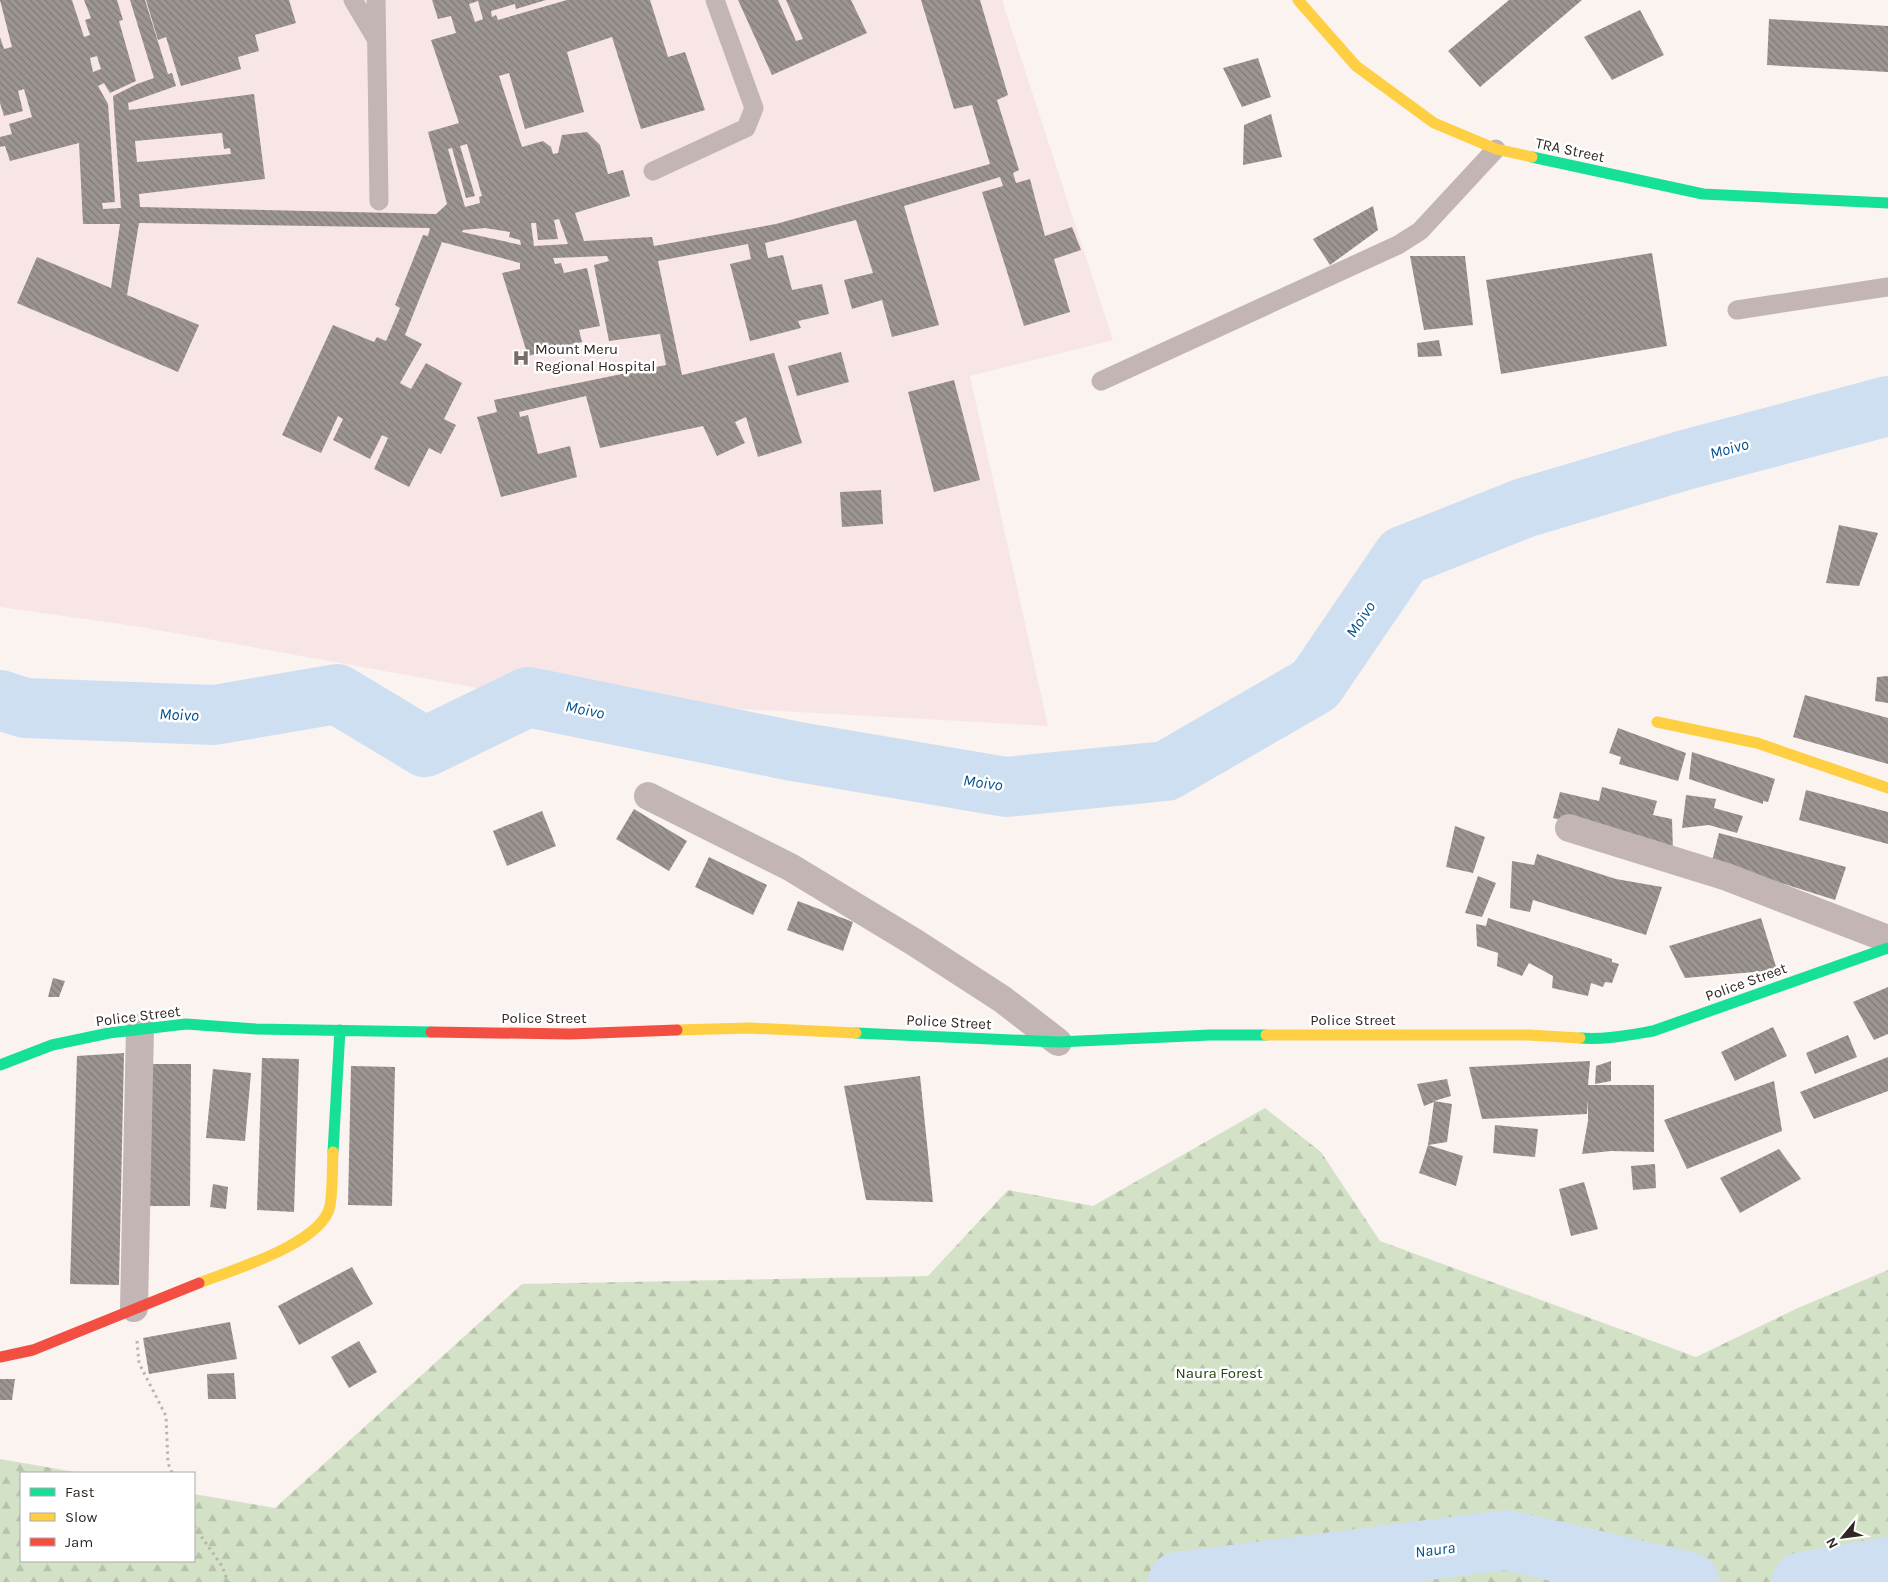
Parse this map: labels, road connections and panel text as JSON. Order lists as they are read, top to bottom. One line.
{"streets":{"street":["TRA Street","Police Street"]},"water":["Moivo","Naura"],"parks":["Naura Forest"],"places":{"hospital":["Mount Meru Regional Hospital"]},"legend":["Fast","Slow","Jam"],"north":"bottom left"}
